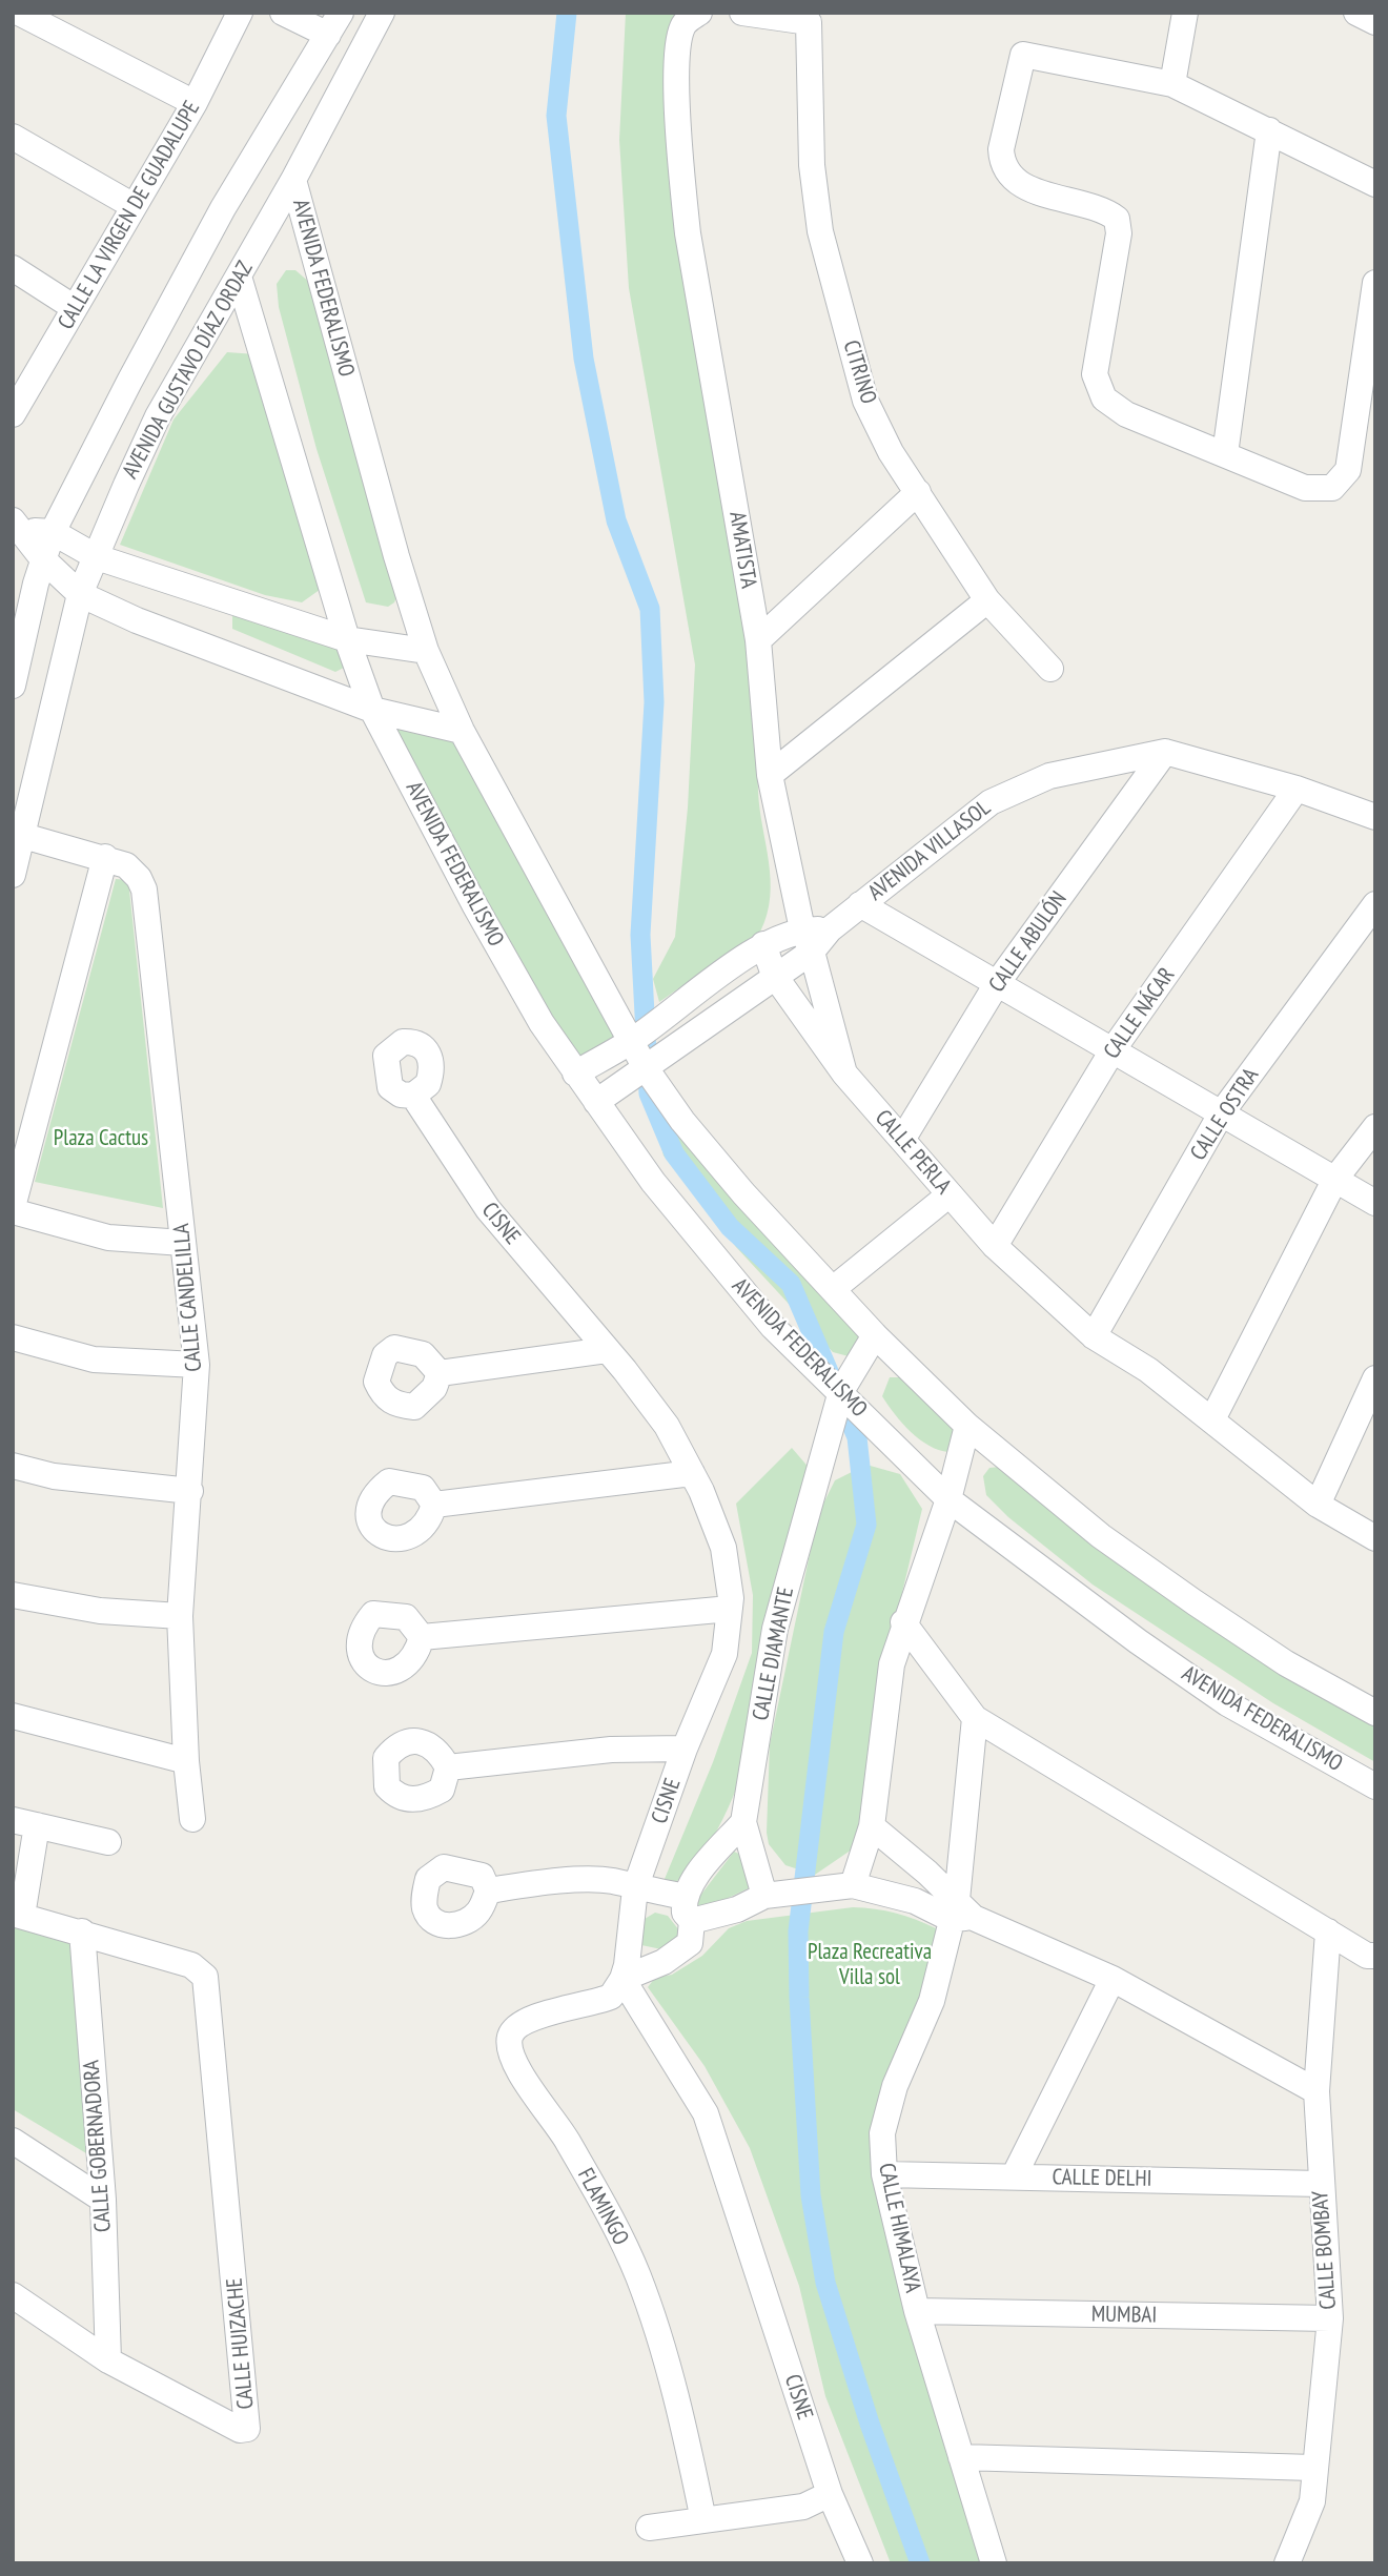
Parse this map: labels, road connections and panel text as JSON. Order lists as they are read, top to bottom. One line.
{"streets":{"street":["CALLE LA VIRGEN DE GUADALUPE","AVENIDA FEDERALISMO","AVENIDA GUSTAVO DÍAZ ORDAZ","CITRINO","AMATISTA","AVENIDA VILLASOL","CALLE ABULÓN","CALLE NÁCAR","CALLE OSTRA","CALLE PERLA","CISNE","CALLE CANDELILLA","CALLE DIAMANTE","CALLE GOBERNADORA","CALLE DELHI","FLAMINGO","CALLE HIMALAYA","CALLE BOMBAY","MUMBAI","CALLE HUIZACHE"]},"crossings":[["AVENIDA FEDERALISMO","AVENIDA GUSTAVO DÍAZ ORDAZ"],["AVENIDA FEDERALISMO","AVENIDA VILLASOL"],["AVENIDA FEDERALISMO","CALLE DIAMANTE"],["AVENIDA GUSTAVO DÍAZ ORDAZ","CALLE CANDELILLA"],["AMATISTA","AVENIDA VILLASOL"],["AMATISTA","CALLE PERLA"],["AVENIDA VILLASOL","CALLE ABULÓN"],["AVENIDA VILLASOL","CALLE NÁCAR"],["AVENIDA VILLASOL","CALLE PERLA"],["CALLE ABULÓN","CALLE PERLA"],["CALLE NÁCAR","CALLE PERLA"],["CALLE OSTRA","CALLE PERLA"],["CISNE","FLAMINGO"],["CALLE GOBERNADORA","CALLE HUIZACHE"],["CALLE DELHI","CALLE HIMALAYA"],["CALLE DELHI","CALLE BOMBAY"],["CALLE HIMALAYA","MUMBAI"],["CALLE BOMBAY","MUMBAI"]],"parks":["Plaza Cactus","Plaza Recreativa Villa sol"]}
